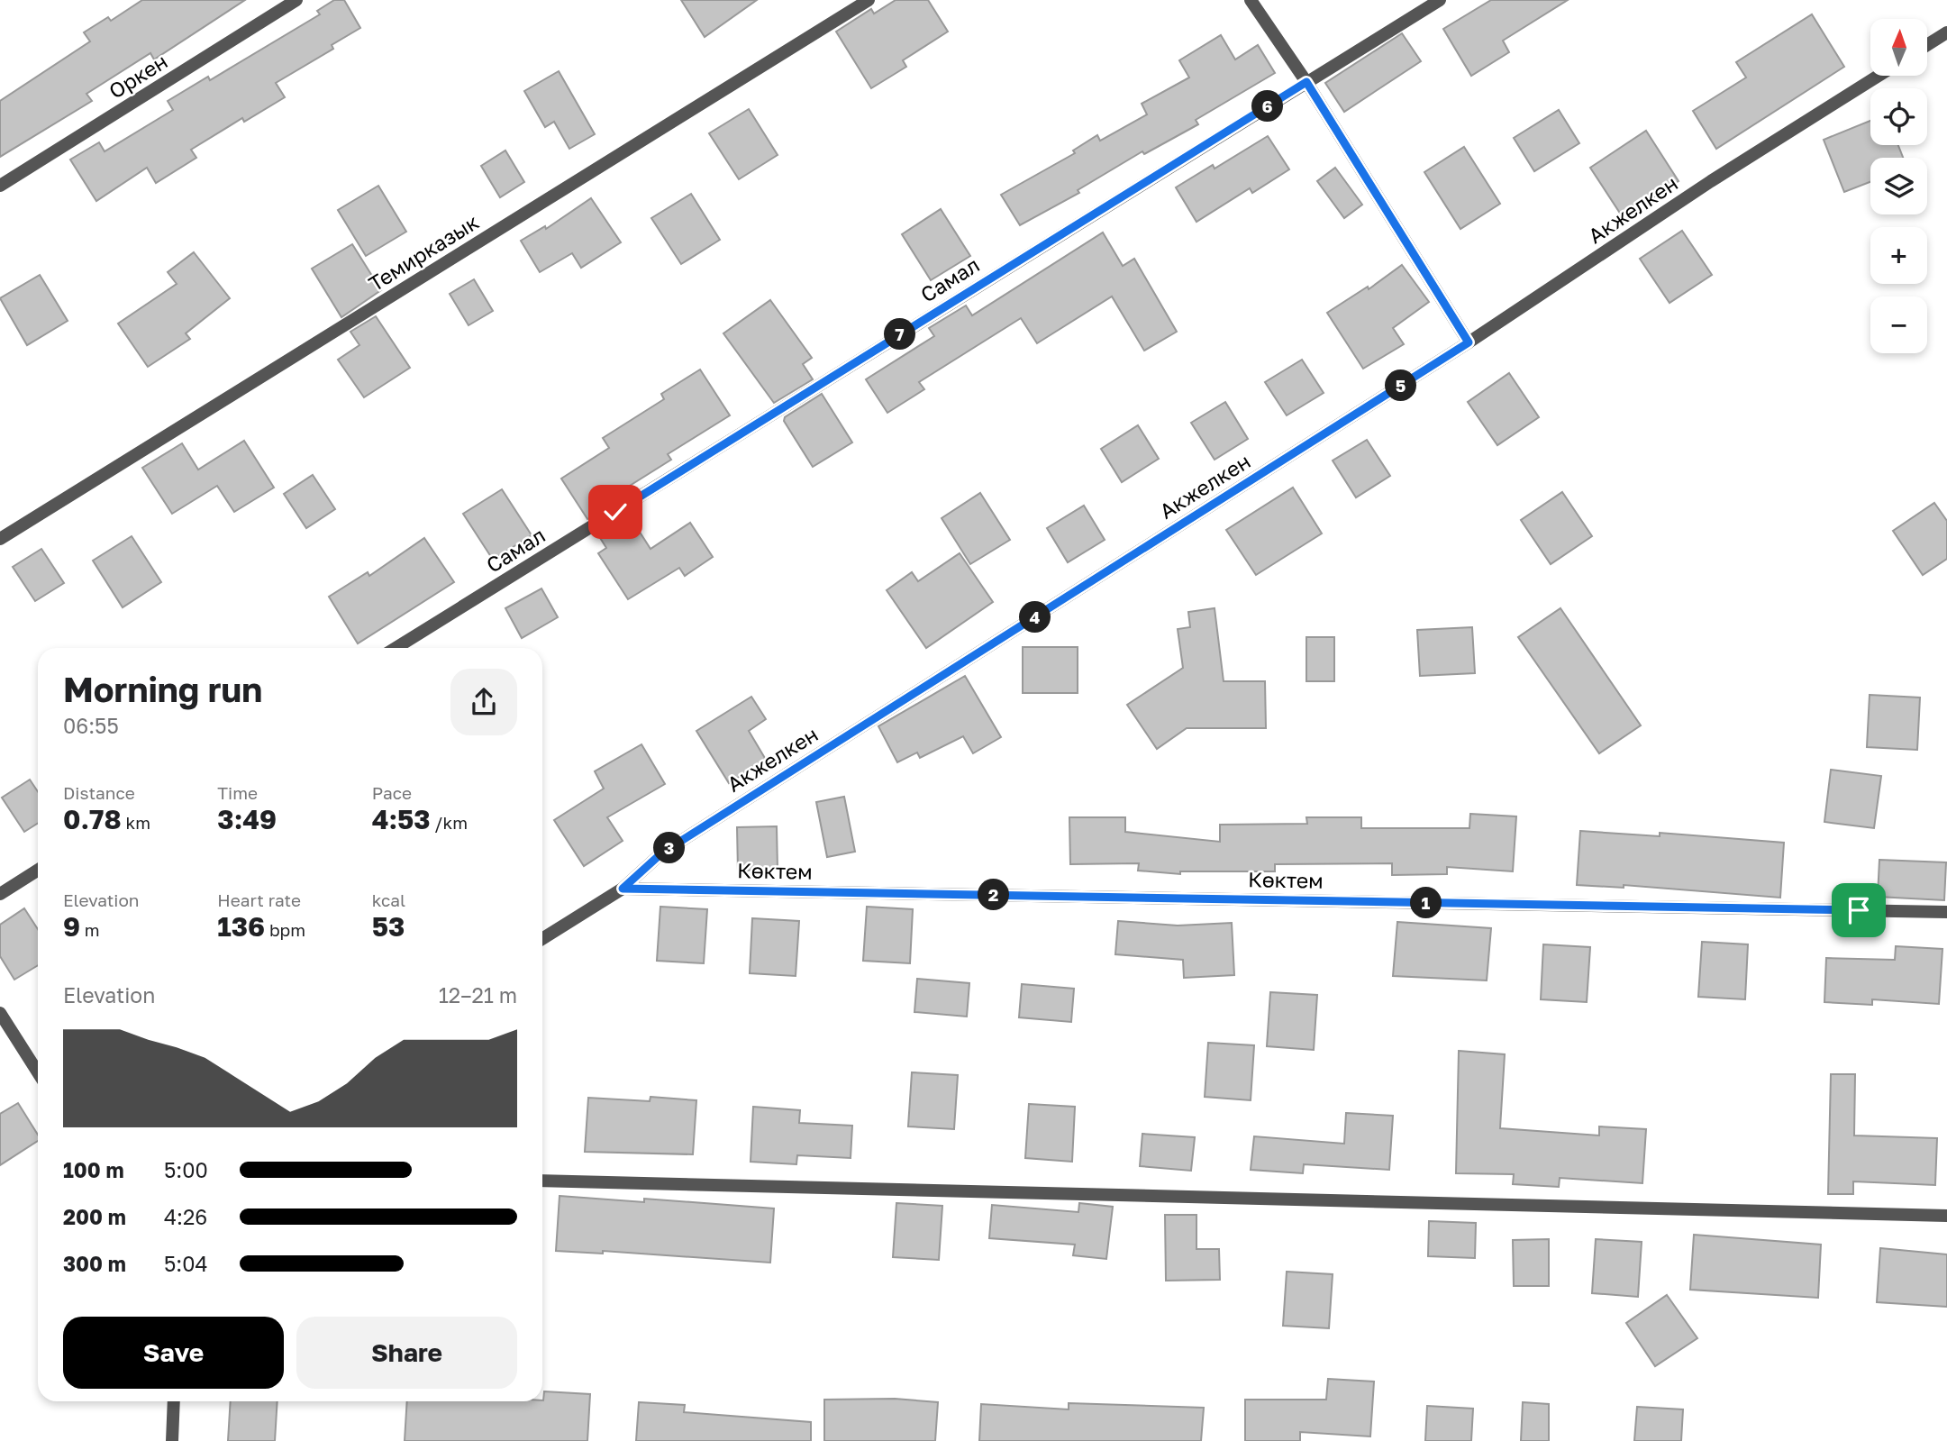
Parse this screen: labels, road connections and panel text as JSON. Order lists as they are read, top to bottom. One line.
{"streets":{"street":["Оркен","Акжелкен","Темирказык","Самал","Көктем"]},"crossings":[["Акжелкен","Көктем"]],"north":"top","page":{"map_buttons":["+","−"],"pins":["6","7","5","4","3","2","1"],"heading":["Morning run","06:55"],"stats":[["Distance","0.78 km"],["Time","3:49"],["Pace","4:53 /km"],["Elevation","9 m"],["Heart rate","136 bpm"],["kcal","53"]],"chart":["Elevation","12–21 m"],"list":[{"name":"100 m","note":"5:00"},{"name":"200 m","note":"4:26"},{"name":"300 m","note":"5:04"}],"buttons":["Save","Share"]}}
